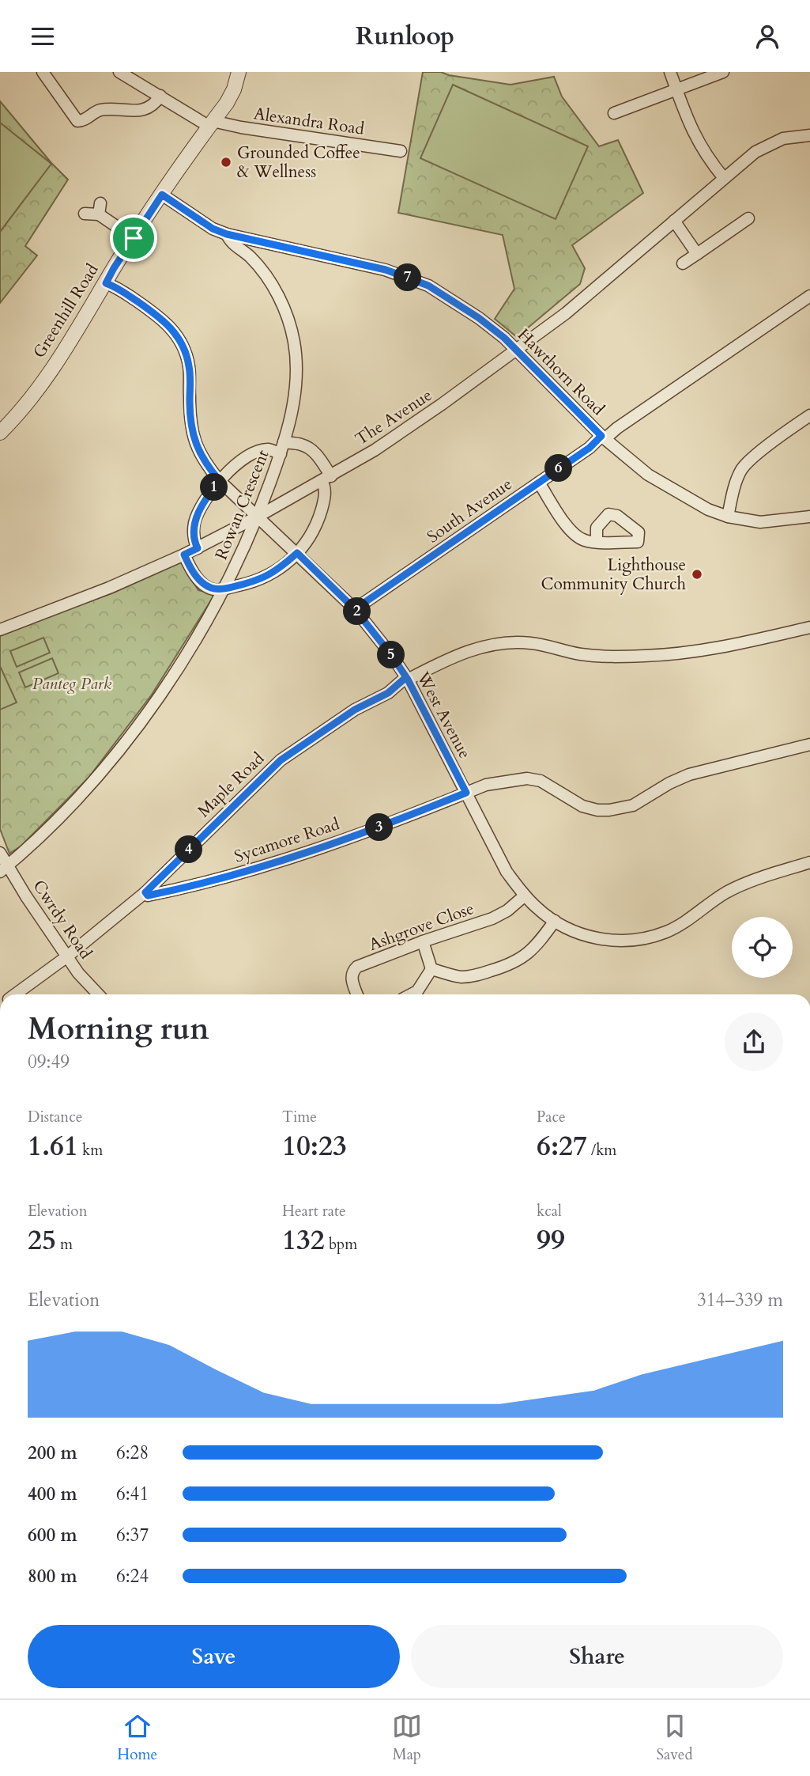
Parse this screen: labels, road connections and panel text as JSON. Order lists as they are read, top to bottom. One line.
{"streets":{"street":["Alexandra Road","Greenhill Road","Hawthorn Road","The Avenue","Rowan Crescent","South Avenue","West Avenue","Maple Road","Sycamore Road","Cwrdy Road","Ashgrove Close"]},"crossings":[["Alexandra Road","Greenhill Road"],["Greenhill Road","Hawthorn Road"],["Greenhill Road","West Avenue"],["Hawthorn Road","The Avenue"],["Hawthorn Road","Rowan Crescent"],["Hawthorn Road","South Avenue"],["The Avenue","Rowan Crescent"],["The Avenue","West Avenue"],["Rowan Crescent","West Avenue"],["Rowan Crescent","Cwrdy Road"],["South Avenue","West Avenue"],["West Avenue","Maple Road"],["West Avenue","Sycamore Road"],["West Avenue","Ashgrove Close"],["Maple Road","Sycamore Road"],["Maple Road","Cwrdy Road"]],"parks":["Panteg Park"],"places":["Grounded Coffee & Wellness","Lighthouse Community Church"],"page":{"header":"Runloop","pins":["7","6","1","2","5","3","4"],"heading":["Morning run","09:49"],"stats":[["Distance","1.61 km"],["Time","10:23"],["Pace","6:27 /km"],["Elevation","25 m"],["Heart rate","132 bpm"],["kcal","99"]],"chart":["Elevation","314–339 m"],"list":[{"name":"200 m","note":"6:28"},{"name":"400 m","note":"6:41"},{"name":"600 m","note":"6:37"},{"name":"800 m","note":"6:24"}],"buttons":["Save","Share"],"tabs":["Home","Map","Saved"]}}
